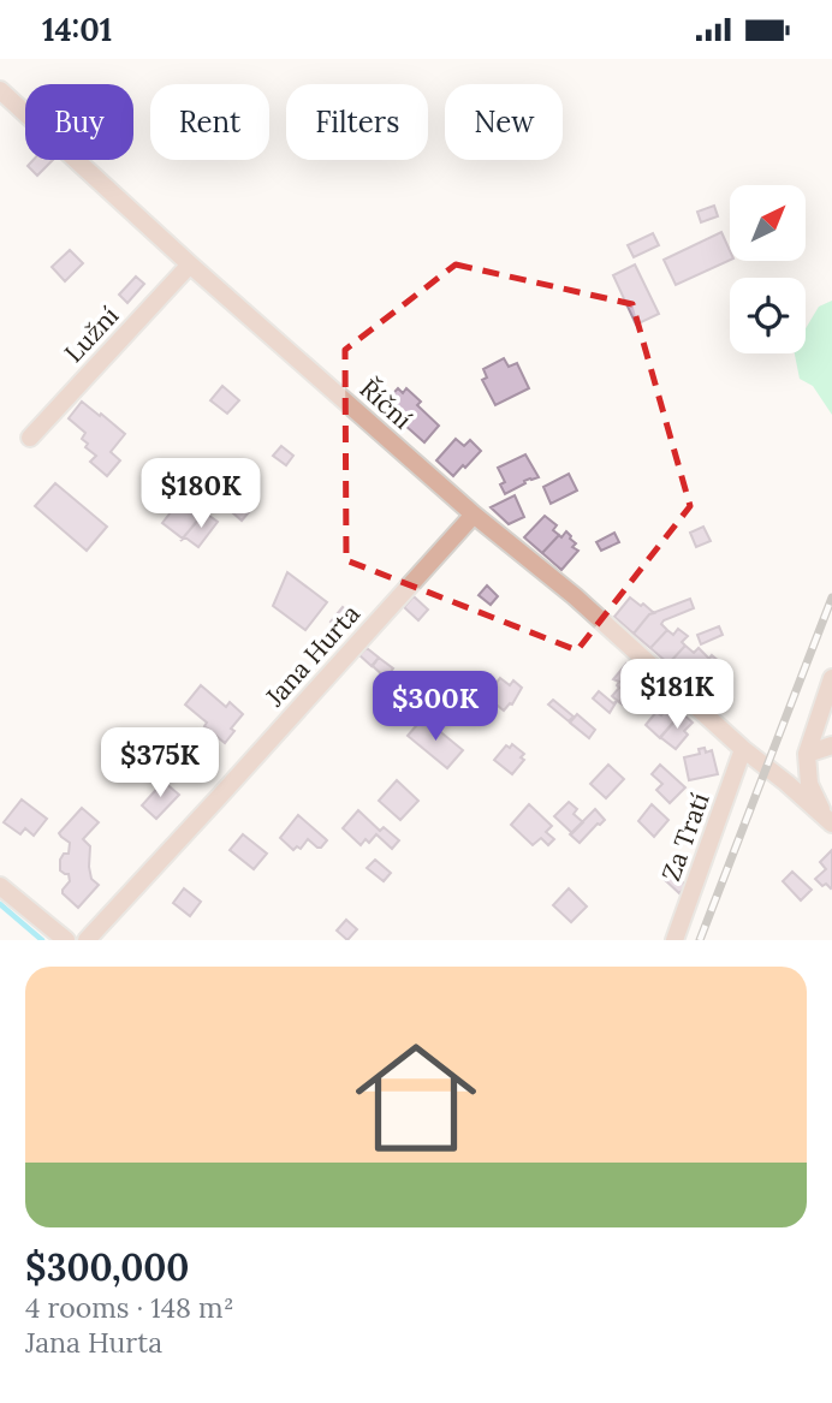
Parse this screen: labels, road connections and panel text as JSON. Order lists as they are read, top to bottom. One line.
{"streets":{"street":["Lužní","Říční","Jana Hurta","Za Tratí"]},"crossings":[["Lužní","Říční"],["Říční","Jana Hurta"],["Říční","Za Tratí"]],"north":"top right","page":{"status":"14:01","chip":["Buy","Rent","Filters","New"],"price":["$180K","$181K","$300K","$375K"],"list":[{"name":"$300,000","note":"4 rooms · 148 m² · Jana Hurta"}]}}
